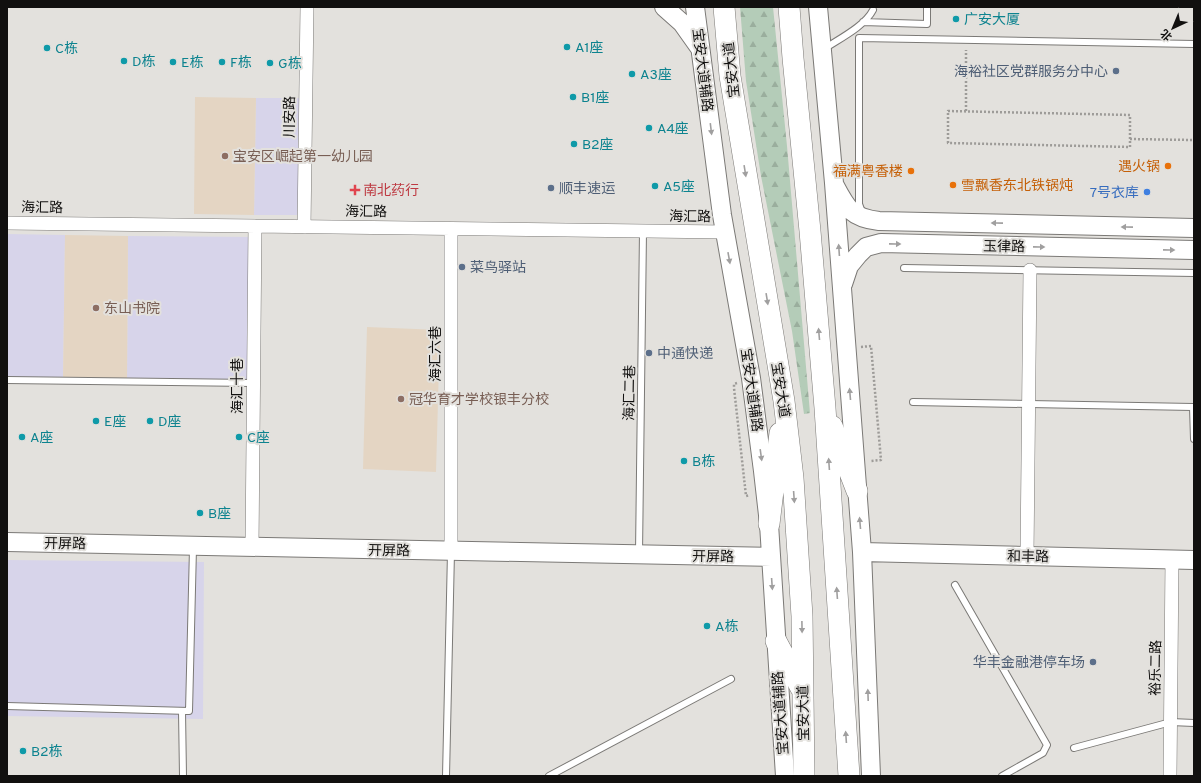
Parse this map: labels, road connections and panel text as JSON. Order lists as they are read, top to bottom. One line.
{"streets":{"main road":["宝安大道辅路","宝安大道","玉律路","开屏路","和丰路"],"street":["川安路","海汇路","海汇六巷","海汇十巷","裕乐二路"],"lane":["海汇二巷"]},"crossings":[["宝安大道辅路","海汇路"],["宝安大道辅路","开屏路"],["川安路","海汇路"],["海汇路","海汇六巷"],["海汇路","海汇十巷"],["海汇路","海汇二巷"],["海汇六巷","开屏路"],["海汇十巷","开屏路"],["海汇二巷","开屏路"],["和丰路","裕乐二路"]],"places":{"other":["广安大厦","A1座","C栋","D栋","E栋","F栋","G栋","海裕社区党群服务分中心","A3座","B1座","A4座","B2座","宝安区崛起第一幼儿园","遇火锅","福满粤香楼","雪飘香·东北铁锅炖","A5座","顺丰速运","7号衣库","菜鸟驿站","东山书院","中通快递","冠华育才学校银丰分校","E座","D座","A座","C座","B栋","B座","A栋","华丰金融港停车场","B2栋"],"health":["南北药行"]},"north":"bottom left"}
